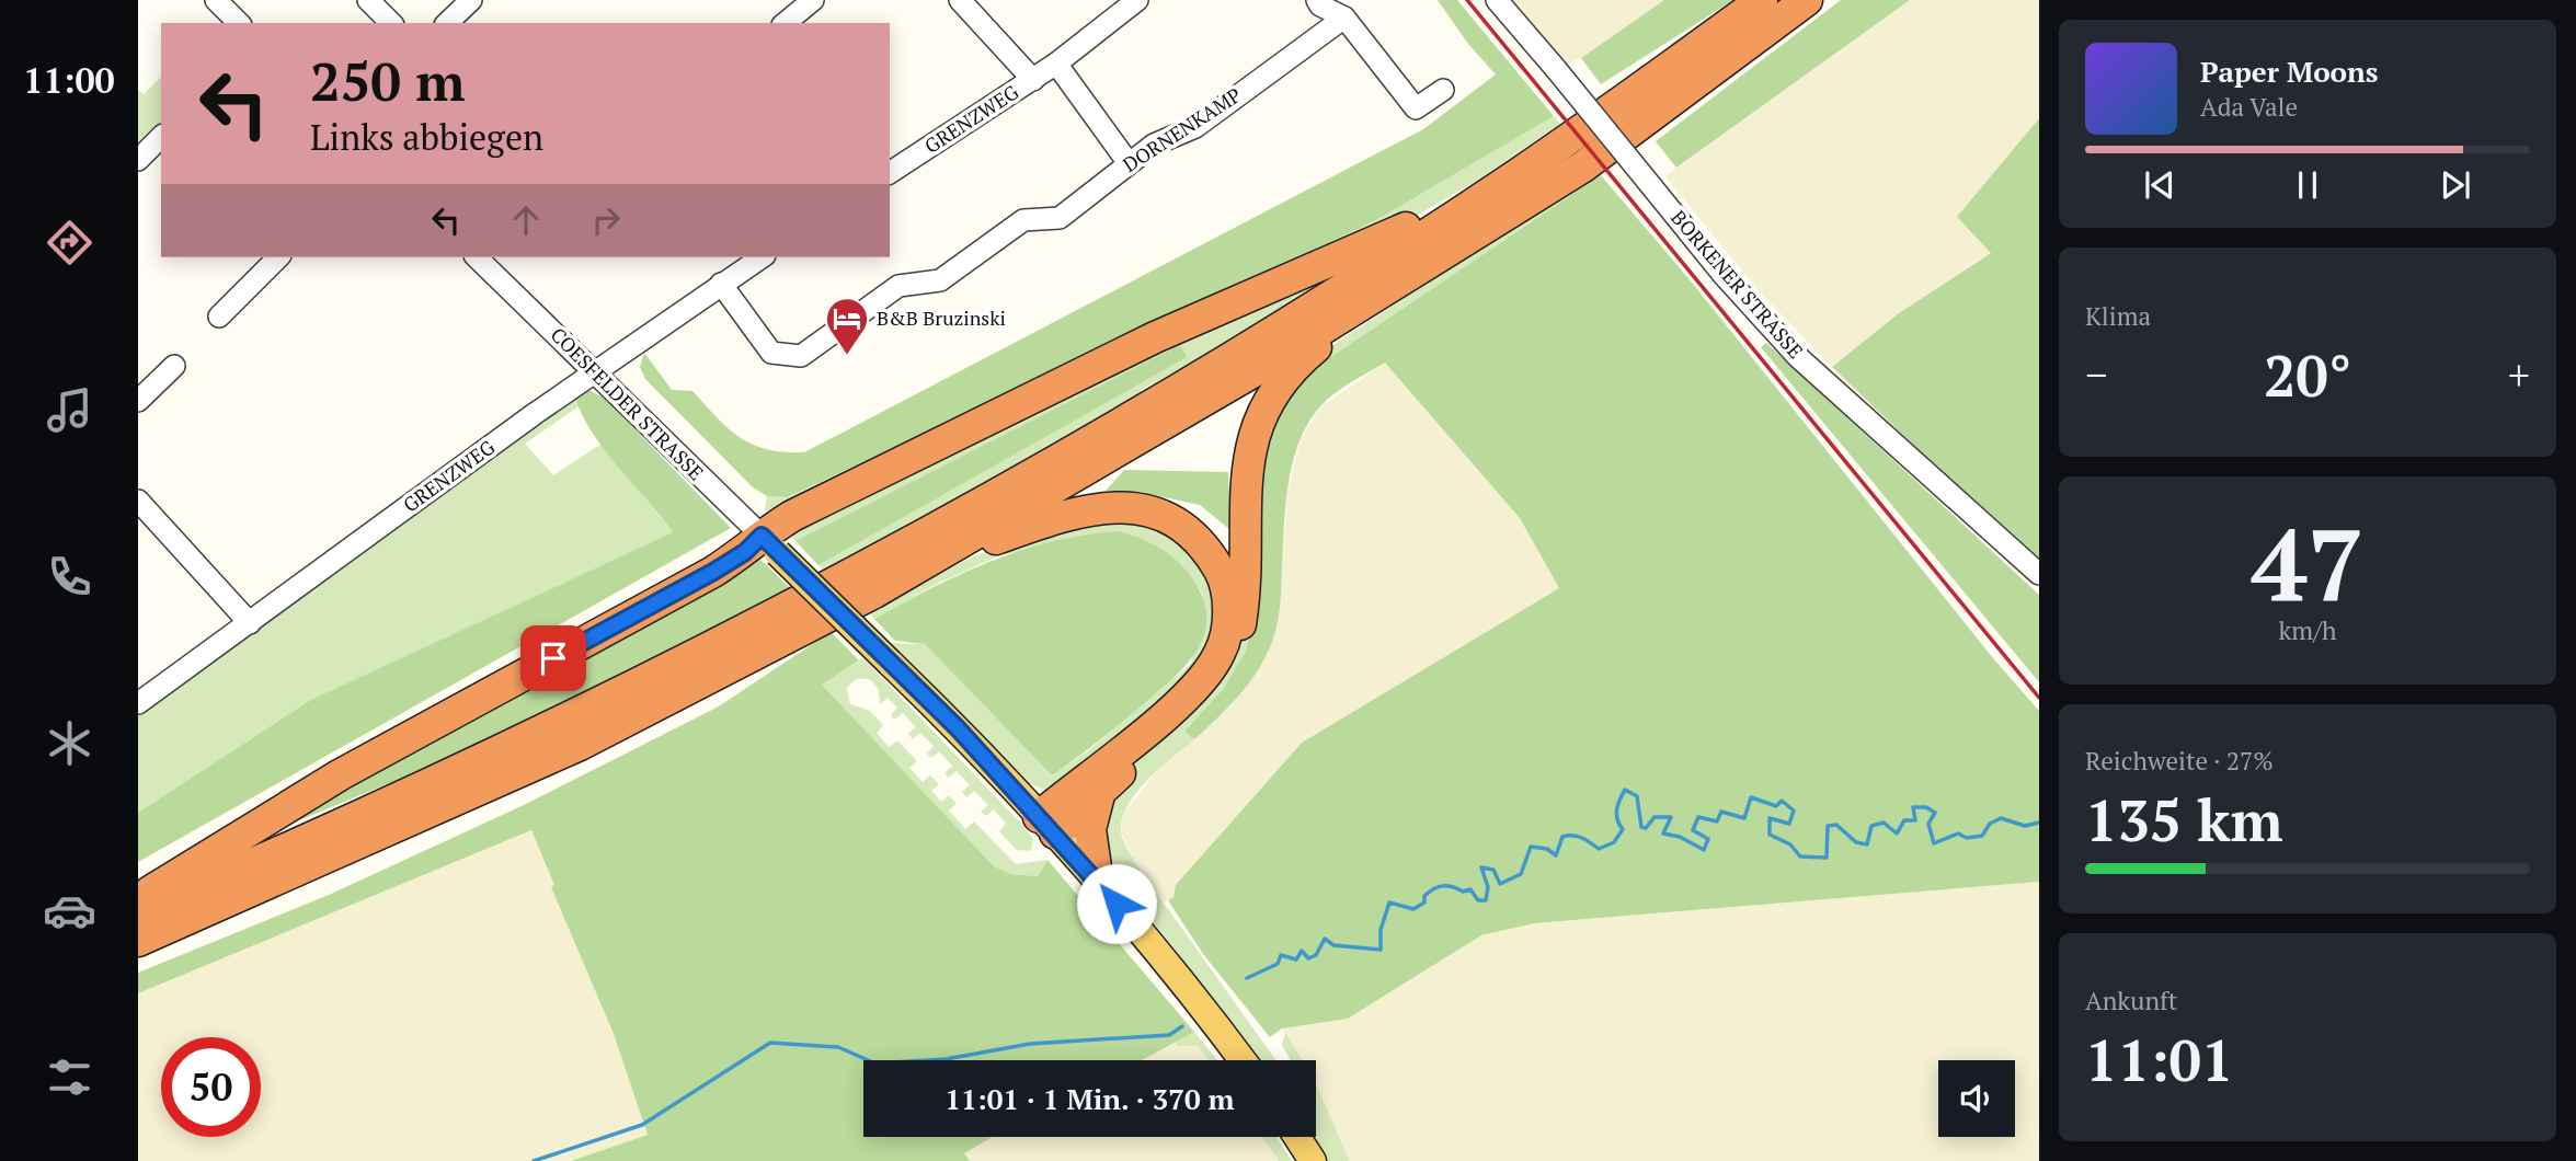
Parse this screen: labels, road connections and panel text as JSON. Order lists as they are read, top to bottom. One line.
{"streets":{"street":["GRENZWEG","DORNENKAMP","BORKENER STRASSE","COESFELDER STRASSE"]},"crossings":[["GRENZWEG","DORNENKAMP"],["GRENZWEG","COESFELDER STRASSE"]],"places":{"hotel":["B&B Bruzinski"]},"page":{"tabs":"11:00","turn":["250 m","Links abbiegen"],"song":["Paper Moons","Ada Vale"],"tile":["Klima",["47","km/h"],["Reichweite · 27%","135 km"],["Ankunft","11:01"]],"heat":["−","20°","+"],"limit":"50","trip":"11:01 · 1 Min. · 370 m"}}
